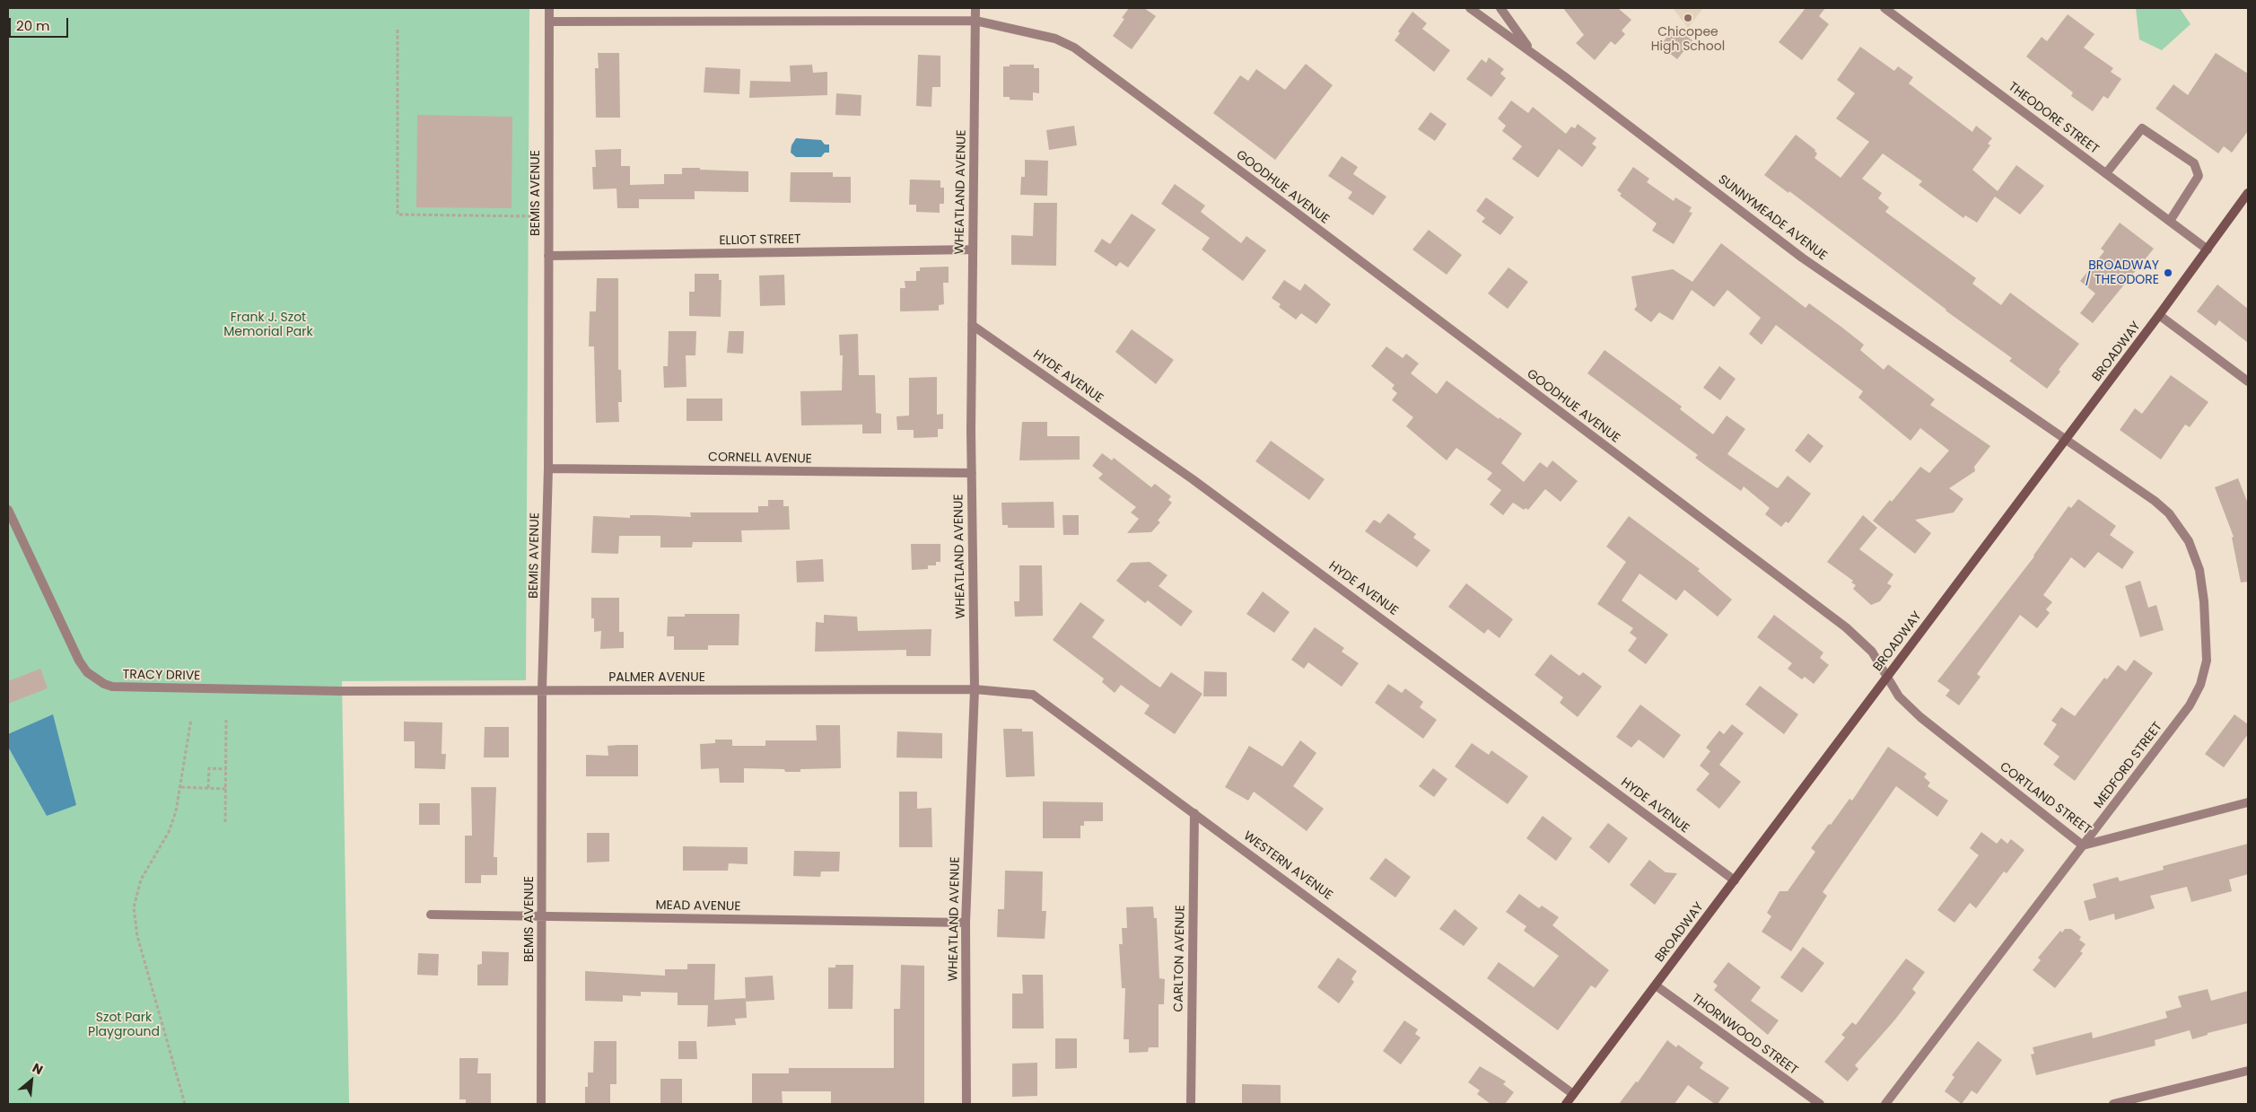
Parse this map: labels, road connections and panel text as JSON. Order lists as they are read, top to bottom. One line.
{"streets":{"main road":["BROADWAY"],"street":["THEODORE STREET","GOODHUE AVENUE","WHEATLAND AVENUE","BEMIS AVENUE","SUNNYMEADE AVENUE","ELLIOT STREET","HYDE AVENUE","CORNELL AVENUE","TRACY DRIVE","PALMER AVENUE","MEDFORD STREET","CORTLAND STREET","WESTERN AVENUE","MEAD AVENUE","CARLTON AVENUE","THORNWOOD STREET"]},"crossings":[["THEODORE STREET","BROADWAY"],["GOODHUE AVENUE","WHEATLAND AVENUE"],["GOODHUE AVENUE","BEMIS AVENUE"],["GOODHUE AVENUE","BROADWAY"],["GOODHUE AVENUE","CORTLAND STREET"],["WHEATLAND AVENUE","ELLIOT STREET"],["WHEATLAND AVENUE","HYDE AVENUE"],["WHEATLAND AVENUE","CORNELL AVENUE"],["WHEATLAND AVENUE","PALMER AVENUE"],["WHEATLAND AVENUE","WESTERN AVENUE"],["WHEATLAND AVENUE","MEAD AVENUE"],["BEMIS AVENUE","ELLIOT STREET"],["BEMIS AVENUE","CORNELL AVENUE"],["BEMIS AVENUE","PALMER AVENUE"],["BEMIS AVENUE","MEAD AVENUE"],["SUNNYMEADE AVENUE","BROADWAY"],["SUNNYMEADE AVENUE","MEDFORD STREET"],["BROADWAY","HYDE AVENUE"],["BROADWAY","MEDFORD STREET"],["BROADWAY","CORTLAND STREET"],["BROADWAY","WESTERN AVENUE"],["BROADWAY","THORNWOOD STREET"],["TRACY DRIVE","PALMER AVENUE"],["PALMER AVENUE","WESTERN AVENUE"],["MEDFORD STREET","CORTLAND STREET"],["WESTERN AVENUE","CARLTON AVENUE"]],"parks":["Frank J. Szot Memorial Park","Szot Park Playground"],"places":["Chicopee High School","BROADWAY / THEODORE"],"scale_bar":"20 m","north":"top right"}
